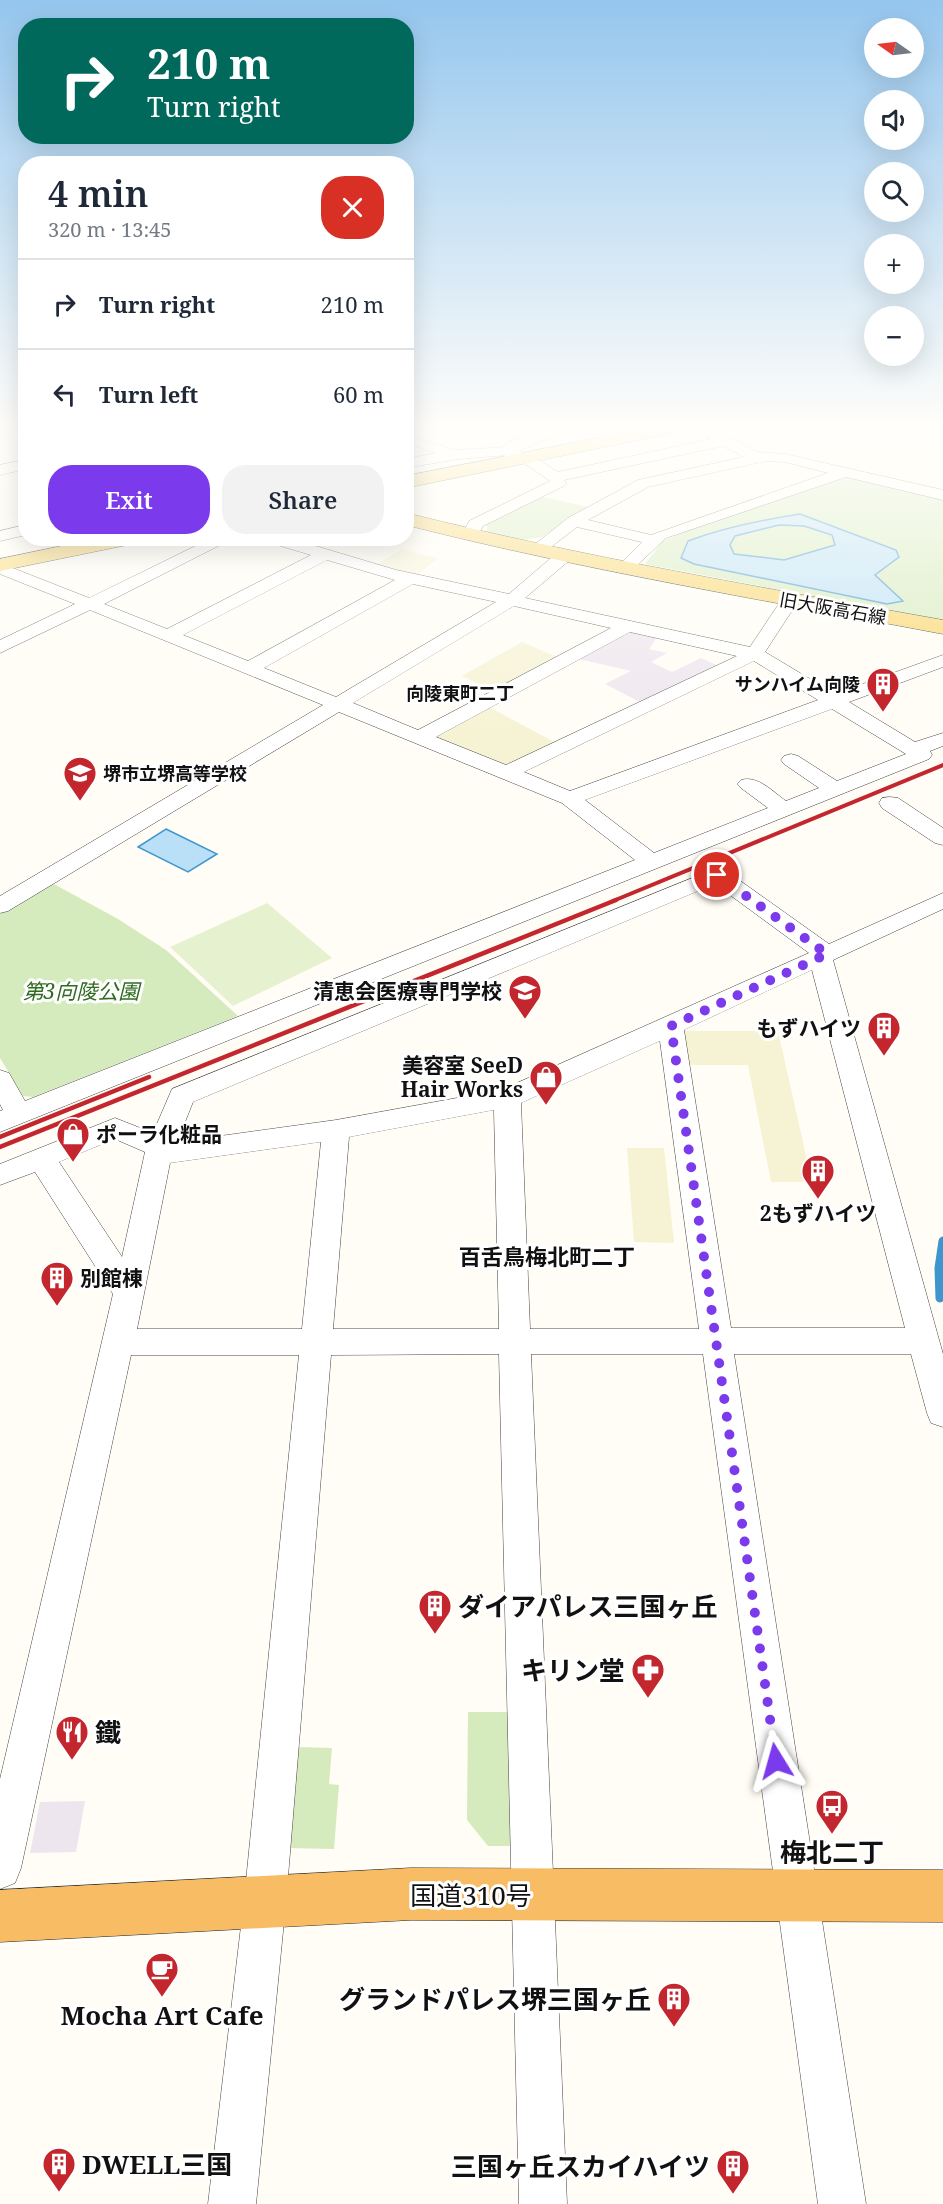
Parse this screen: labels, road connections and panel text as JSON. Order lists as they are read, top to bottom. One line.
{"streets":{"highway":["国道310号"],"main road":["旧大阪高石線"]},"districts":["向陵東町二丁","百舌鳥梅北町二丁"],"parks":["第3向陵公園"],"places":{"building":["サンハイム向陵","もずハイツ","2もずハイツ","別館棟","ダイアパレス三国ヶ丘","グランドパレス堺三国ヶ丘","DWELL三国","三国ヶ丘スカイハイツ"],"school or university":["堺市立堺高等学校","清恵会医療専門学校"],"shop":["美容室 SeeD Hair Works","ポーラ化粧品"],"pharmacy":["キリン堂"],"restaurant":["鐵"],"bus stop":["梅北二丁"],"cafe":["Mocha Art Cafe"]},"north":"left","page":{"map_buttons":["+","−"],"turn":["210 m","Turn right"],"heading":["4 min","320 m · 13:45"],"list":[{"name":"Turn right","value":"210 m"},{"name":"Turn left","value":"60 m"}],"buttons":["Exit","Share"]}}
